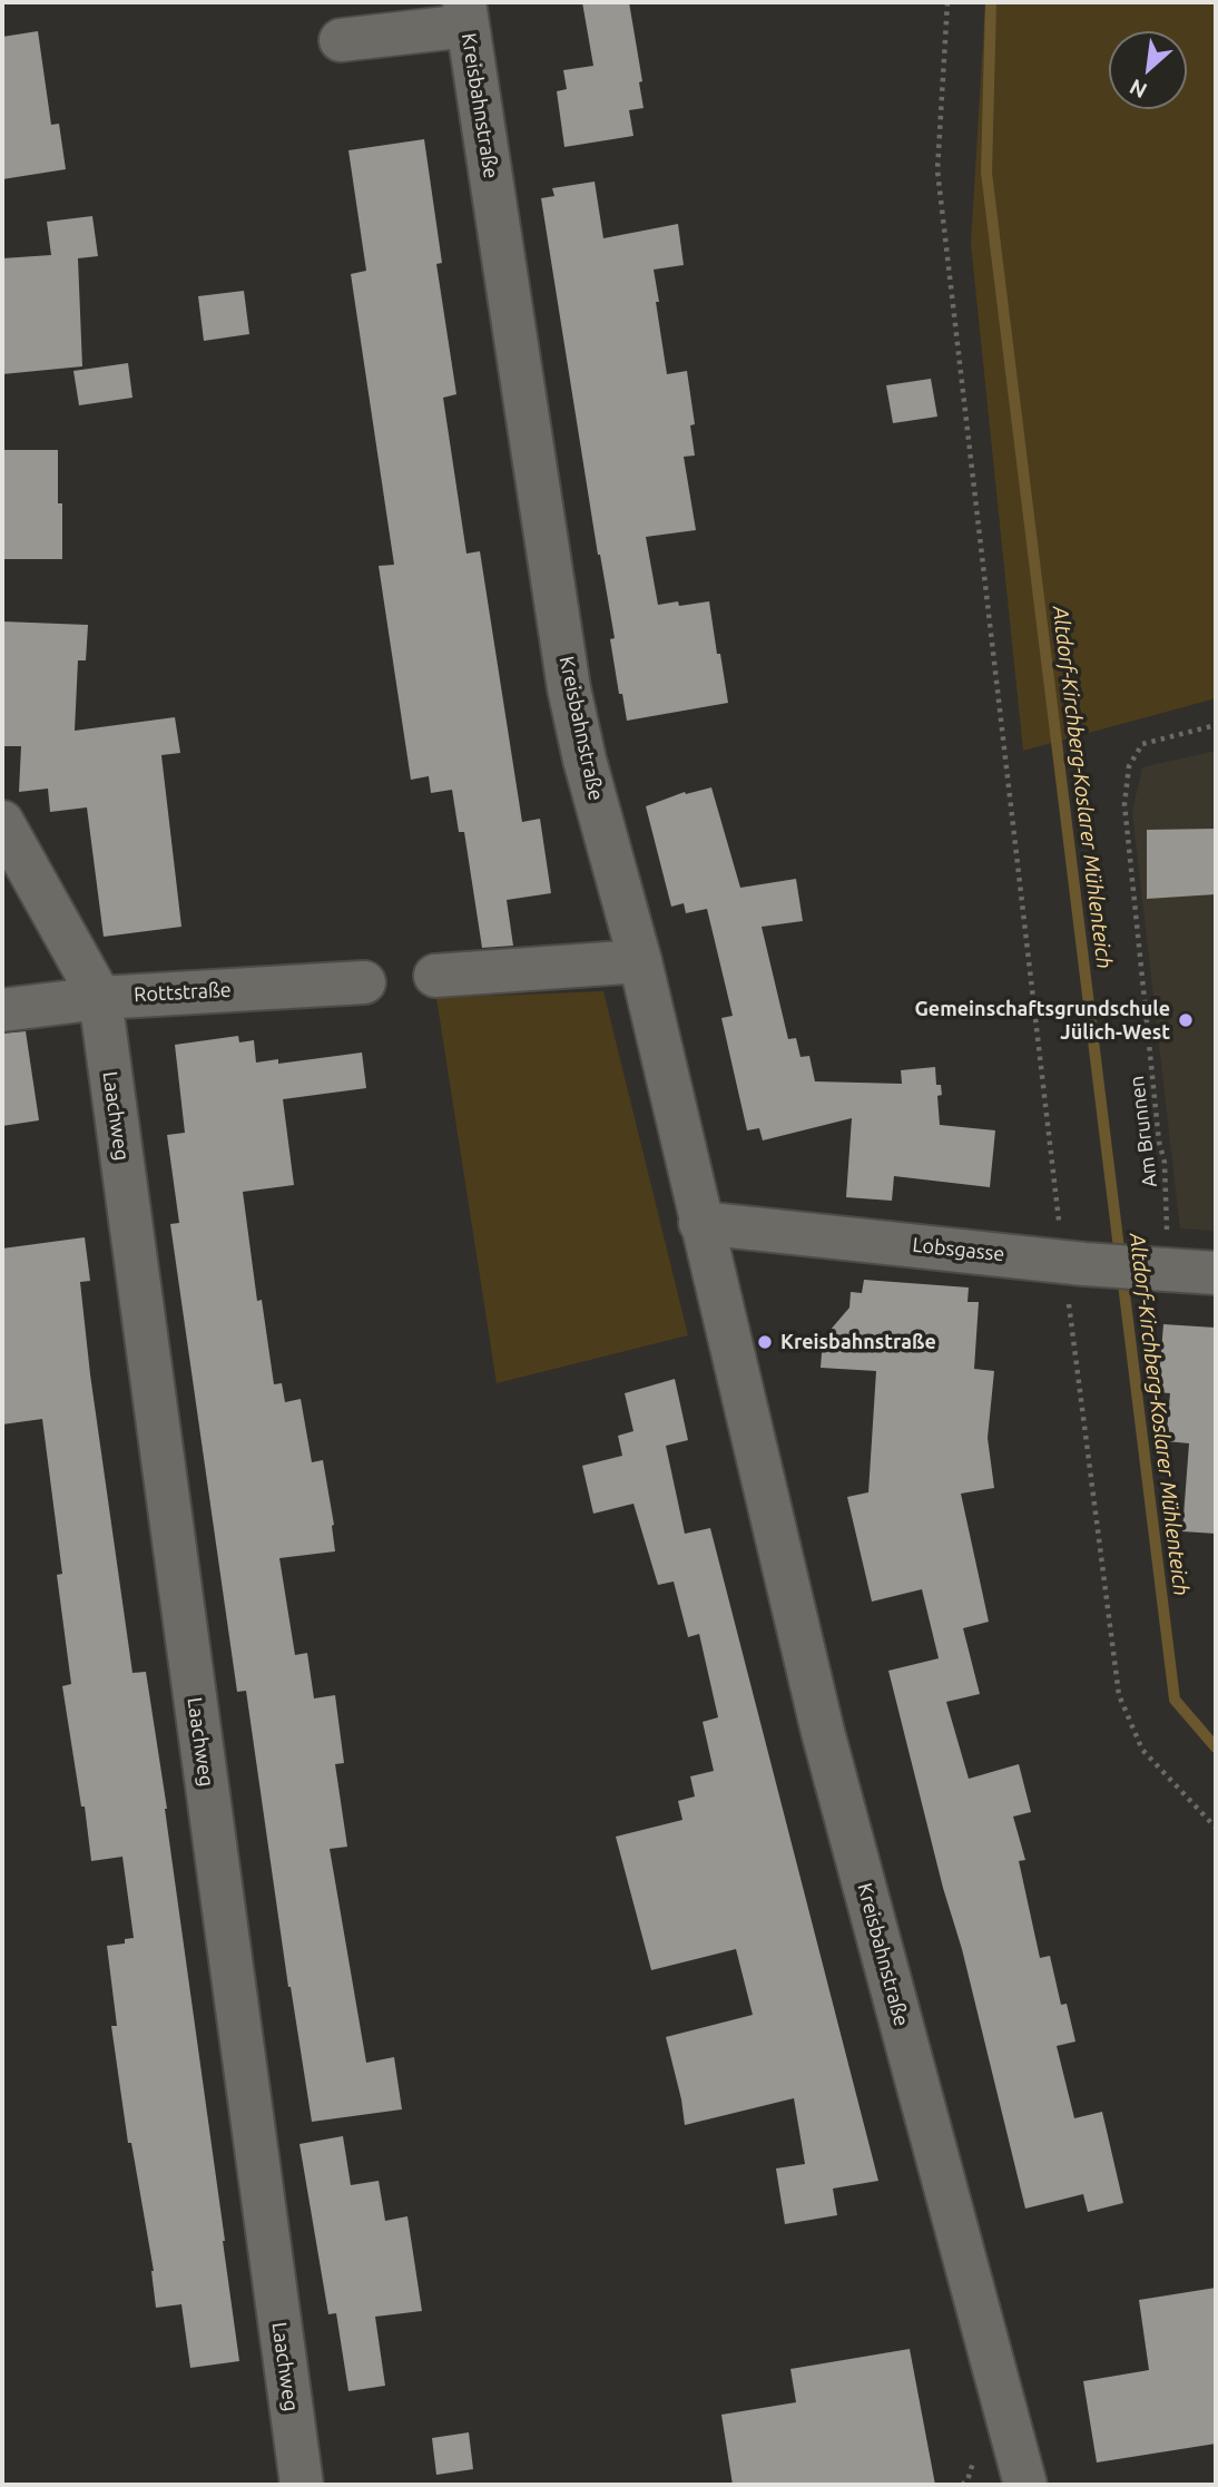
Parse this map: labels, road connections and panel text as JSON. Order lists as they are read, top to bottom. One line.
{"streets":{"street":["Kreisbahnstraße","Rottstraße","Laachweg","Lobsgasse"],"path":["Am Brunnen"]},"crossings":[["Kreisbahnstraße","Lobsgasse"],["Rottstraße","Laachweg"],["Am Brunnen","Lobsgasse"]],"water":["Altdorf-Kirchberg-Koslarer Mühlenteich"],"places":["Gemeinschaftsgrundschule Jülich-West","Kreisbahnstraße"],"north":"bottom left"}
